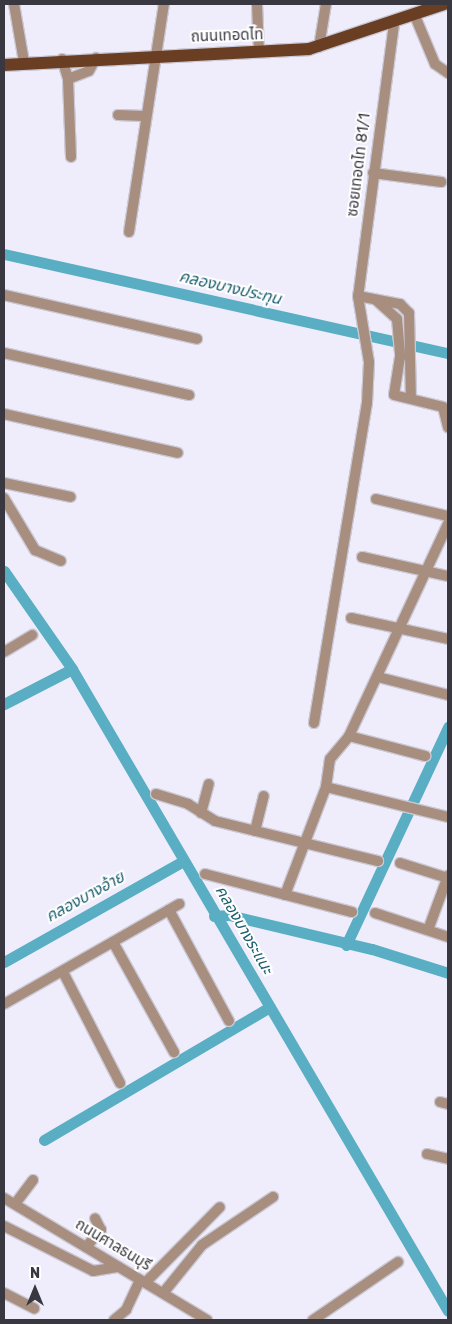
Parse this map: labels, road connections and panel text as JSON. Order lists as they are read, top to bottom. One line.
{"streets":{"main road":["ถนนเทอดไท"],"street":["ซอยเทอดไท 81/1","ถนนศาลธนบุรี"]},"crossings":[["ถนนเทอดไท","ซอยเทอดไท 81/1"]],"water":["คลองบางประทุน","คลองบางอ้าย","คลองบางระแนะ"],"north":"top"}
